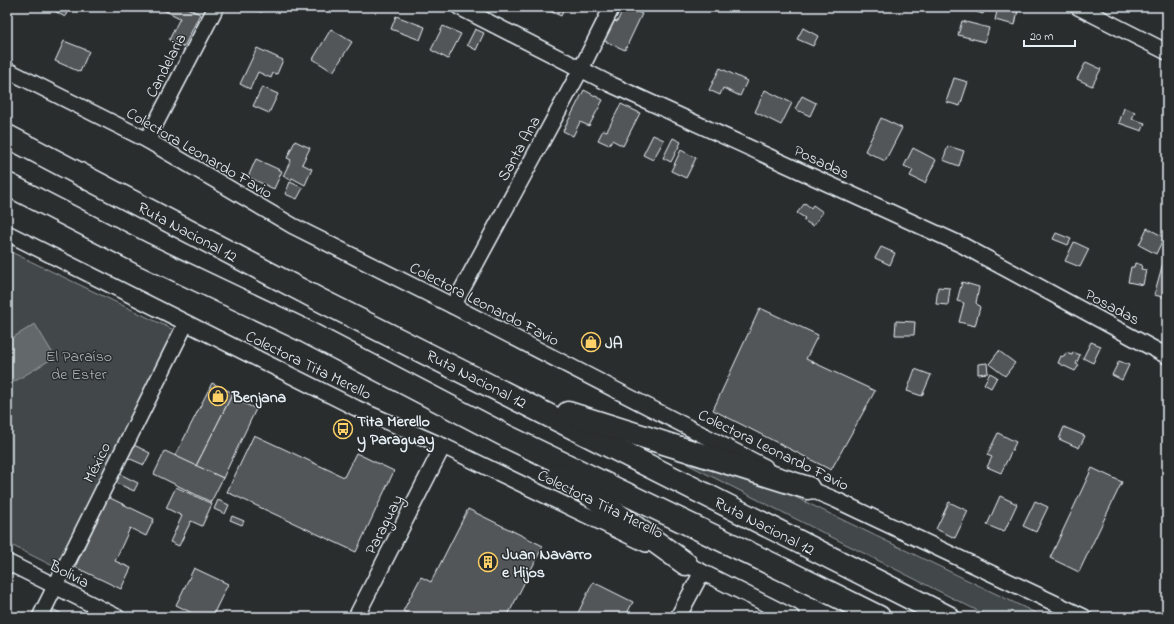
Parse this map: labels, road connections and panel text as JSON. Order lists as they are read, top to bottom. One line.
{"streets":{"highway":["Ruta Nacional 12"],"street":["Candelaria","Santa Ana","Colectora Leonardo Favio","Posadas","Colectora Tita Merello","México","Paraguay","Bolivia"]},"crossings":[["Candelaria","Colectora Leonardo Favio"],["Santa Ana","Colectora Leonardo Favio"],["Santa Ana","Posadas"],["Colectora Tita Merello","México"],["Colectora Tita Merello","Paraguay"],["México","Bolivia"]],"parks":["El Paraíso de Ester"],"places":{"shop":["JA","Benjana"],"bus stop":["Tita Merello y Paraguay"],"building":["Juan Navarro e Hijos"]},"scale_bar":"20 m"}
